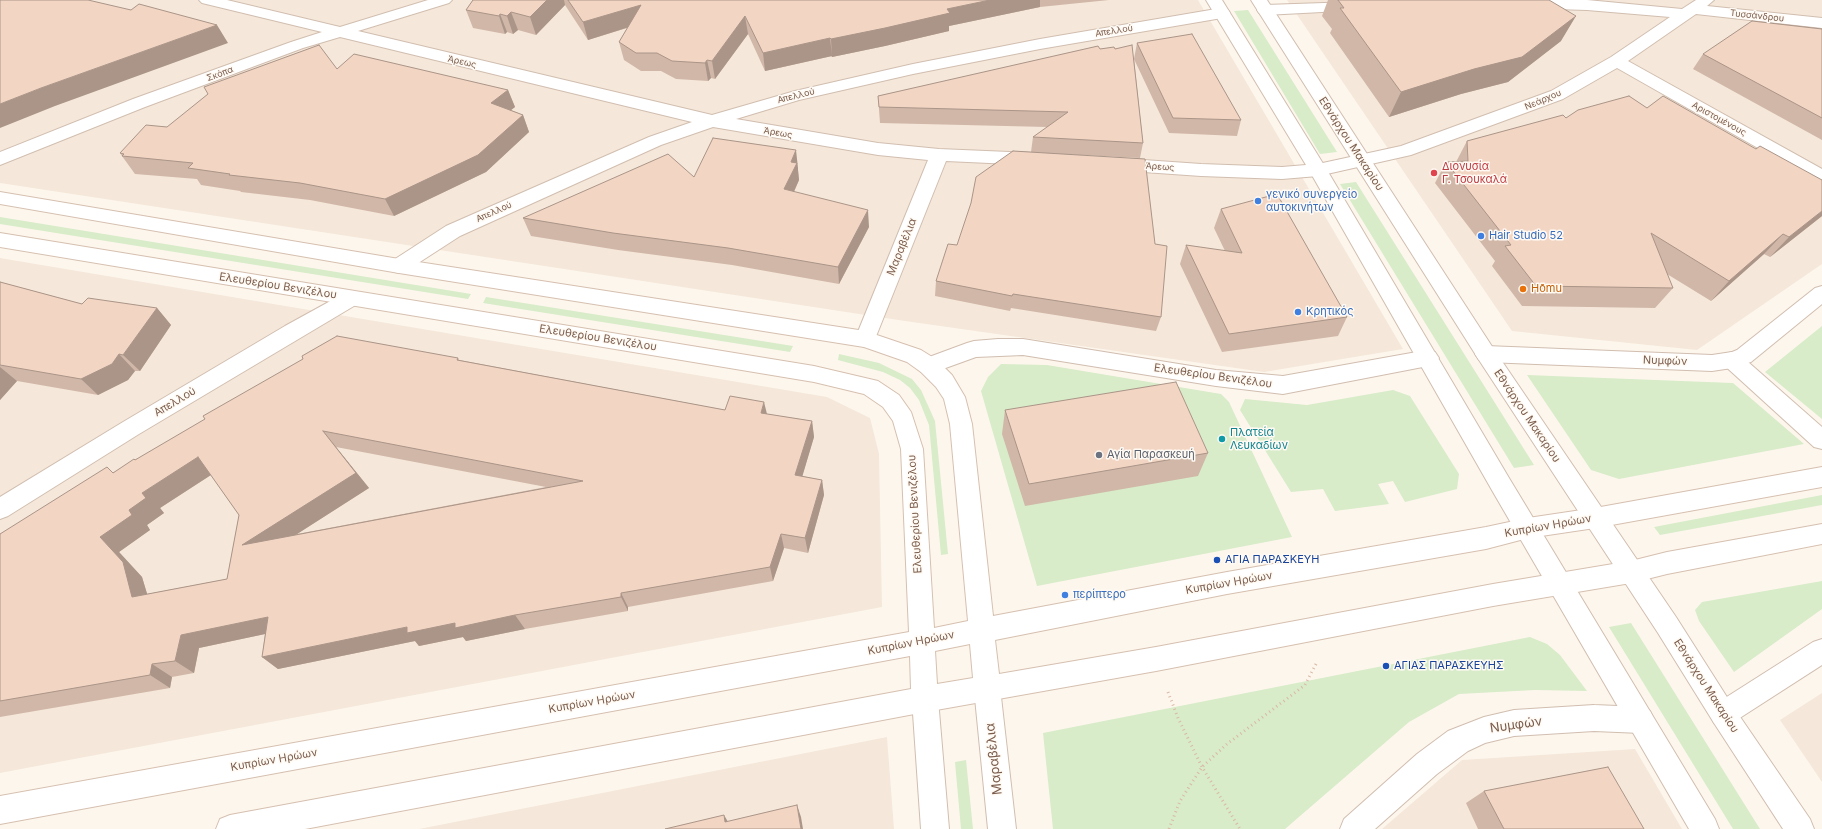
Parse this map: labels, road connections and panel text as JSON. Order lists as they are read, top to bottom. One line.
{"streets":{"street":["Τυσσάνδρου","Απελλού","Άρεως","Σκόπα","Νεάρχου","Αριστομένους","Εθνάρχου Μακαρίου","Μαραβέλια","Ελευθερίου Βενιζέλου","Νυμφών","Κυπρίων Ηρώων"]},"crossings":[["Τυσσάνδρου","Νεάρχου"],["Απελλού","Άρεως"],["Απελλού","Ελευθερίου Βενιζέλου"],["Άρεως","Σκόπα"],["Άρεως","Νεάρχου"],["Άρεως","Εθνάρχου Μακαρίου"],["Άρεως","Μαραβέλια"],["Νεάρχου","Αριστομένους"],["Νεάρχου","Εθνάρχου Μακαρίου"],["Εθνάρχου Μακαρίου","Νυμφών"],["Εθνάρχου Μακαρίου","Κυπρίων Ηρώων"],["Ελευθερίου Βενιζέλου","Κυπρίων Ηρώων"]],"places":["Διονυσία Γ. Τσουκαλά","γενικό συνεργείο αυτοκινήτων","Hair Studio 52","Hōmu","Κρητικός","Πλατεία Λευκαδίων","Αγία Παρασκευή","ΑΓΙΑ ΠΑΡΑΣΚΕΥΗ","περίπτερο","ΑΓΙΑΣ ΠΑΡΑΣΚΕΥΗΣ"]}
